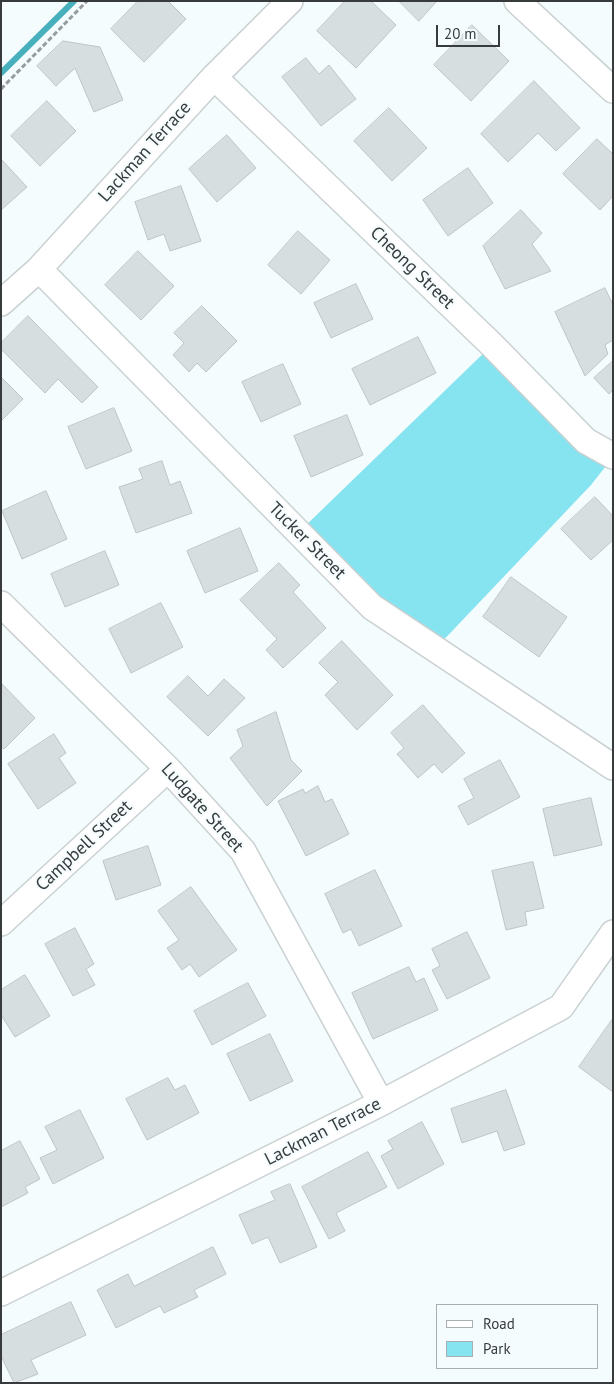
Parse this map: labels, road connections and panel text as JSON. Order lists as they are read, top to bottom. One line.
{"streets":{"street":["Lackman Terrace","Cheong Street","Tucker Street","Ludgate Street","Campbell Street"]},"crossings":[["Lackman Terrace","Cheong Street"],["Lackman Terrace","Tucker Street"],["Lackman Terrace","Ludgate Street"],["Ludgate Street","Campbell Street"]],"legend":["Road","Park"],"scale_bar":"20 m"}
